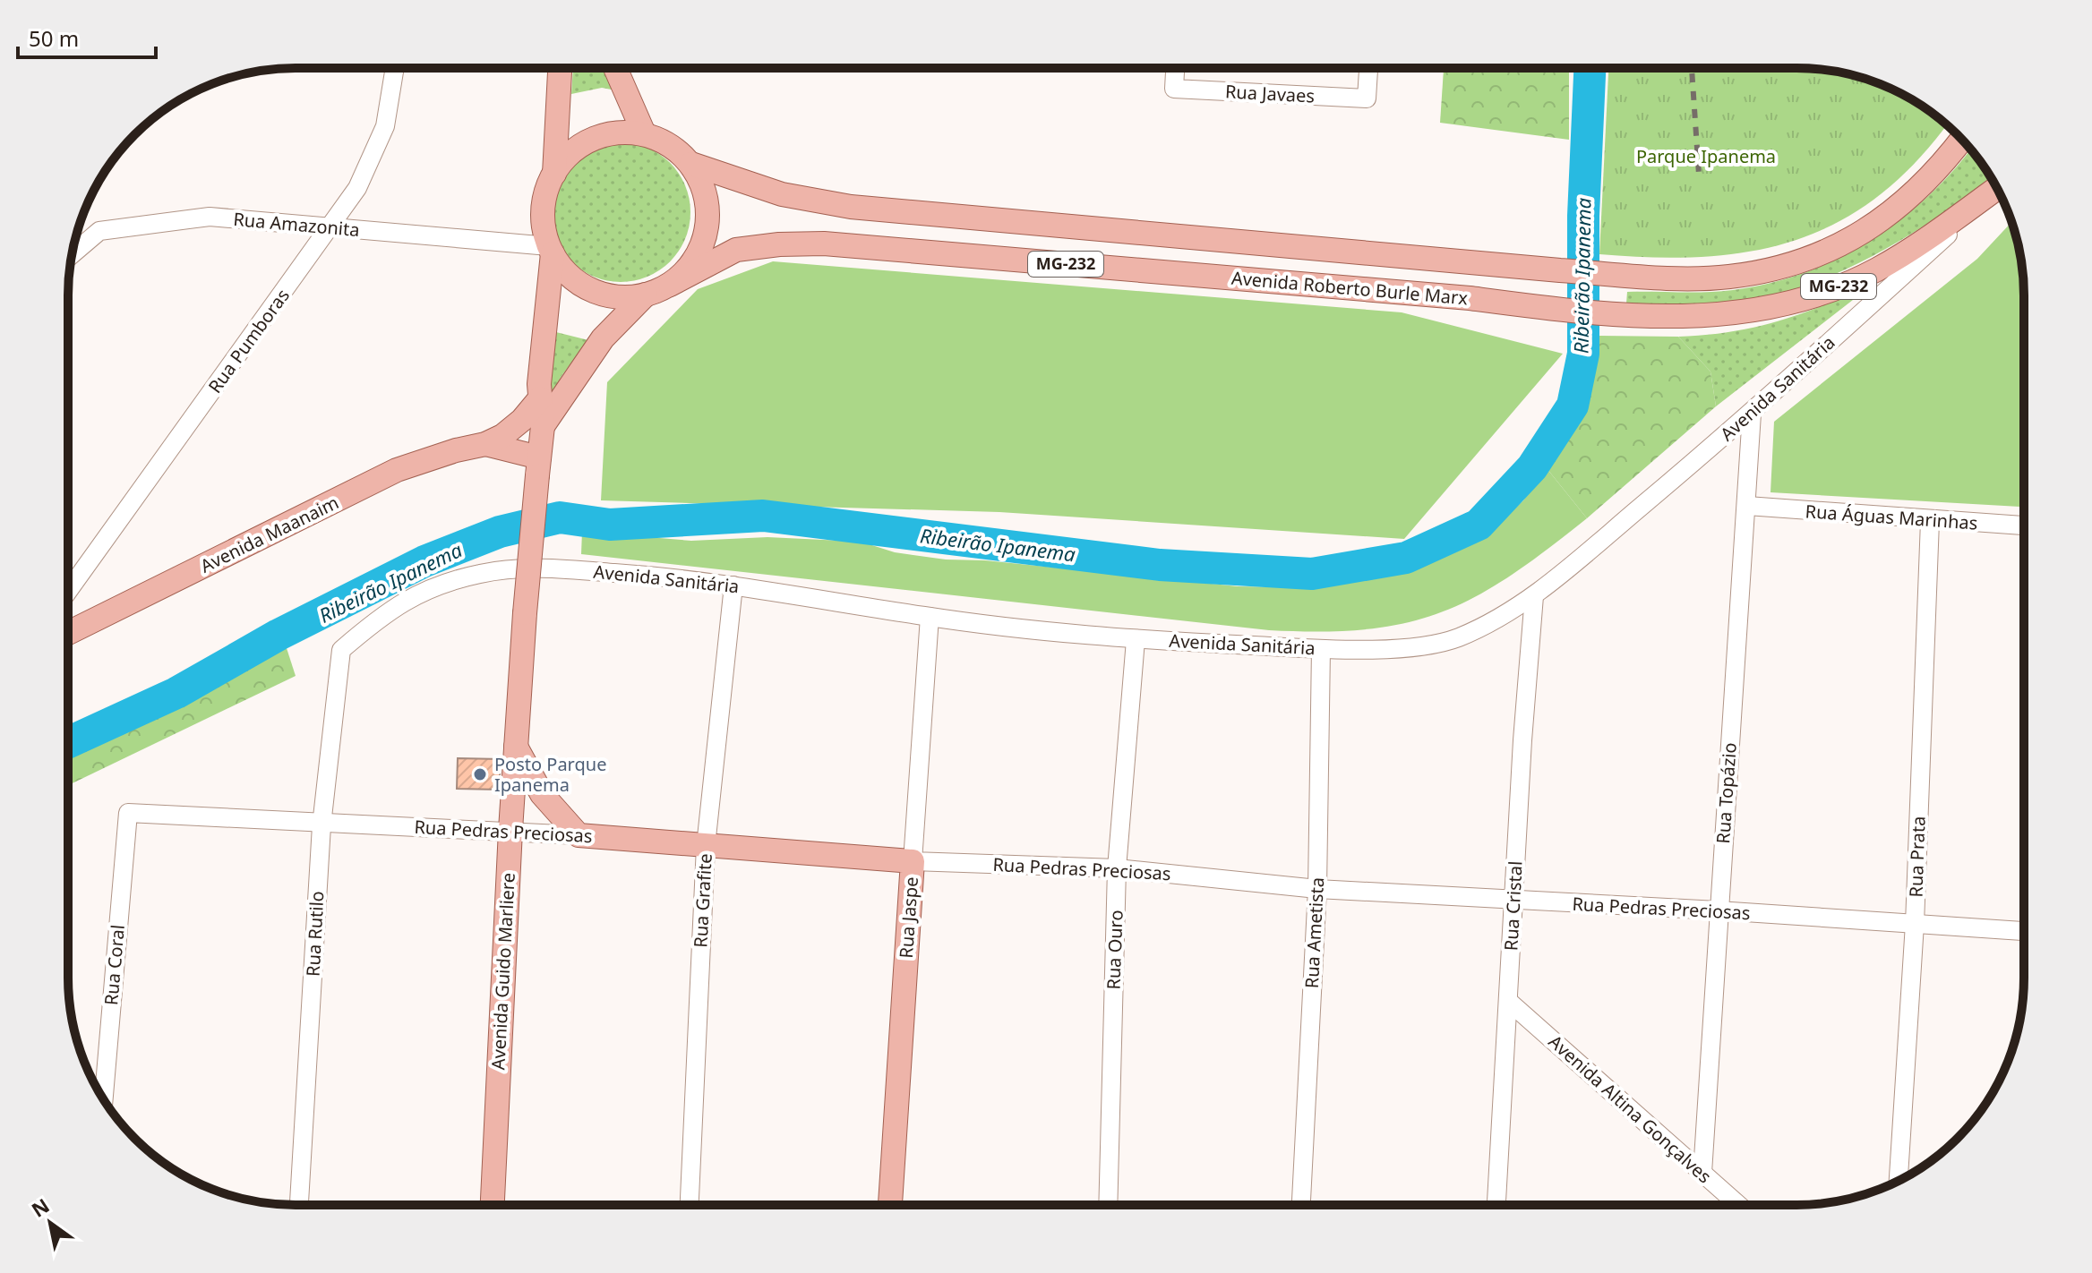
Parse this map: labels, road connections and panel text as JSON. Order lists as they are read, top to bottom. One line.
{"streets":{"main road":["MG-232","Avenida Roberto Burle Marx","Avenida Maanaim","Rua Pedras Preciosas","Rua Jaspe","Avenida Guido Marliere"],"street":["Rua Javaes","Rua Amazonita","Rua Pumboras","Avenida Sanitária","Rua Águas Marinhas","Rua Topázio","Rua Prata","Rua Grafite","Rua Cristal","Rua Ametista","Rua Rutilo","Rua Ouro","Rua Coral","Avenida Altina Gonçalves"]},"crossings":[["Rua Amazonita","MG-232"],["Rua Amazonita","Avenida Roberto Burle Marx"],["Rua Amazonita","Rua Pumboras"],["Rua Amazonita","Avenida Guido Marliere"],["MG-232","Avenida Roberto Burle Marx"],["MG-232","Avenida Guido Marliere"],["Avenida Roberto Burle Marx","Avenida Guido Marliere"],["Avenida Sanitária","Rua Topázio"],["Avenida Sanitária","Rua Grafite"],["Avenida Sanitária","Rua Cristal"],["Avenida Sanitária","Rua Jaspe"],["Avenida Sanitária","Rua Ametista"],["Avenida Sanitária","Rua Rutilo"],["Avenida Sanitária","Rua Ouro"],["Rua Águas Marinhas","Rua Topázio"],["Rua Águas Marinhas","Rua Prata"],["Avenida Maanaim","Avenida Guido Marliere"],["Rua Topázio","Rua Pedras Preciosas"],["Rua Topázio","Avenida Altina Gonçalves"],["Rua Pedras Preciosas","Rua Prata"],["Rua Pedras Preciosas","Rua Grafite"],["Rua Pedras Preciosas","Rua Cristal"],["Rua Pedras Preciosas","Rua Jaspe"],["Rua Pedras Preciosas","Rua Ametista"],["Rua Pedras Preciosas","Rua Rutilo"],["Rua Pedras Preciosas","Rua Ouro"],["Rua Pedras Preciosas","Rua Coral"],["Rua Pedras Preciosas","Avenida Guido Marliere"],["Rua Cristal","Avenida Altina Gonçalves"]],"water":["Ribeirão Ipanema"],"parks":["Parque Ipanema"],"places":["Posto Parque Ipanema"],"scale_bar":"50 m","north":"top left"}
